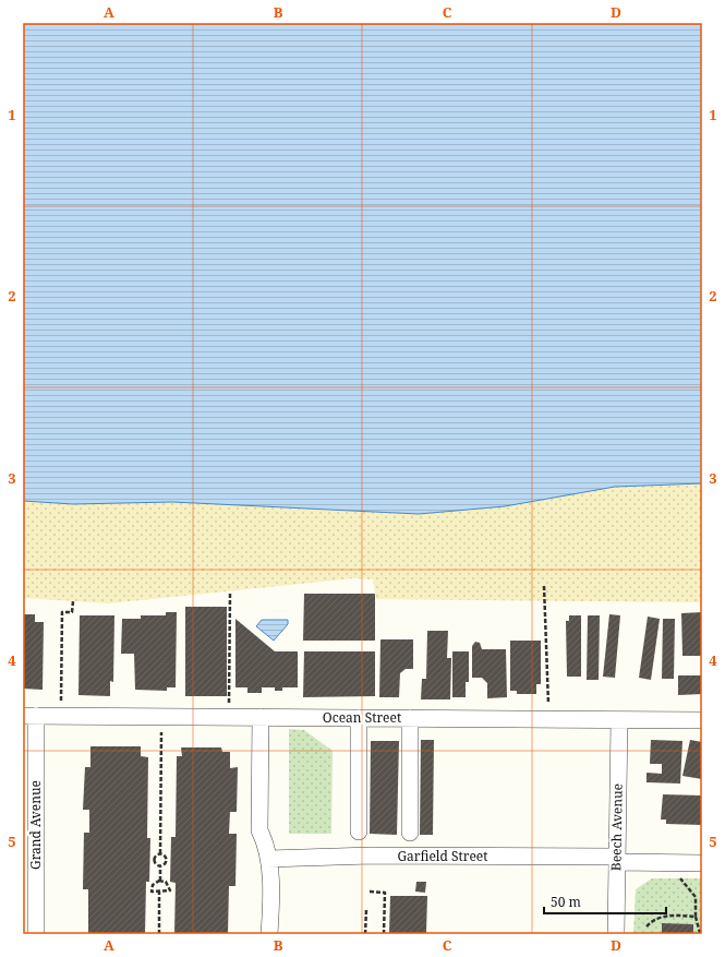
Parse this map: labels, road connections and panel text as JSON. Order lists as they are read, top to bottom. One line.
{"streets":{"street":["Ocean Street","Grand Avenue","Beech Avenue","Garfield Street"]},"crossings":[["Ocean Street","Grand Avenue"],["Ocean Street","Beech Avenue"],["Beech Avenue","Garfield Street"]],"scale_bar":"50 m","grid":{"columns":["A","B","C","D"],"rows":["1","2","3","4","5"]}}
